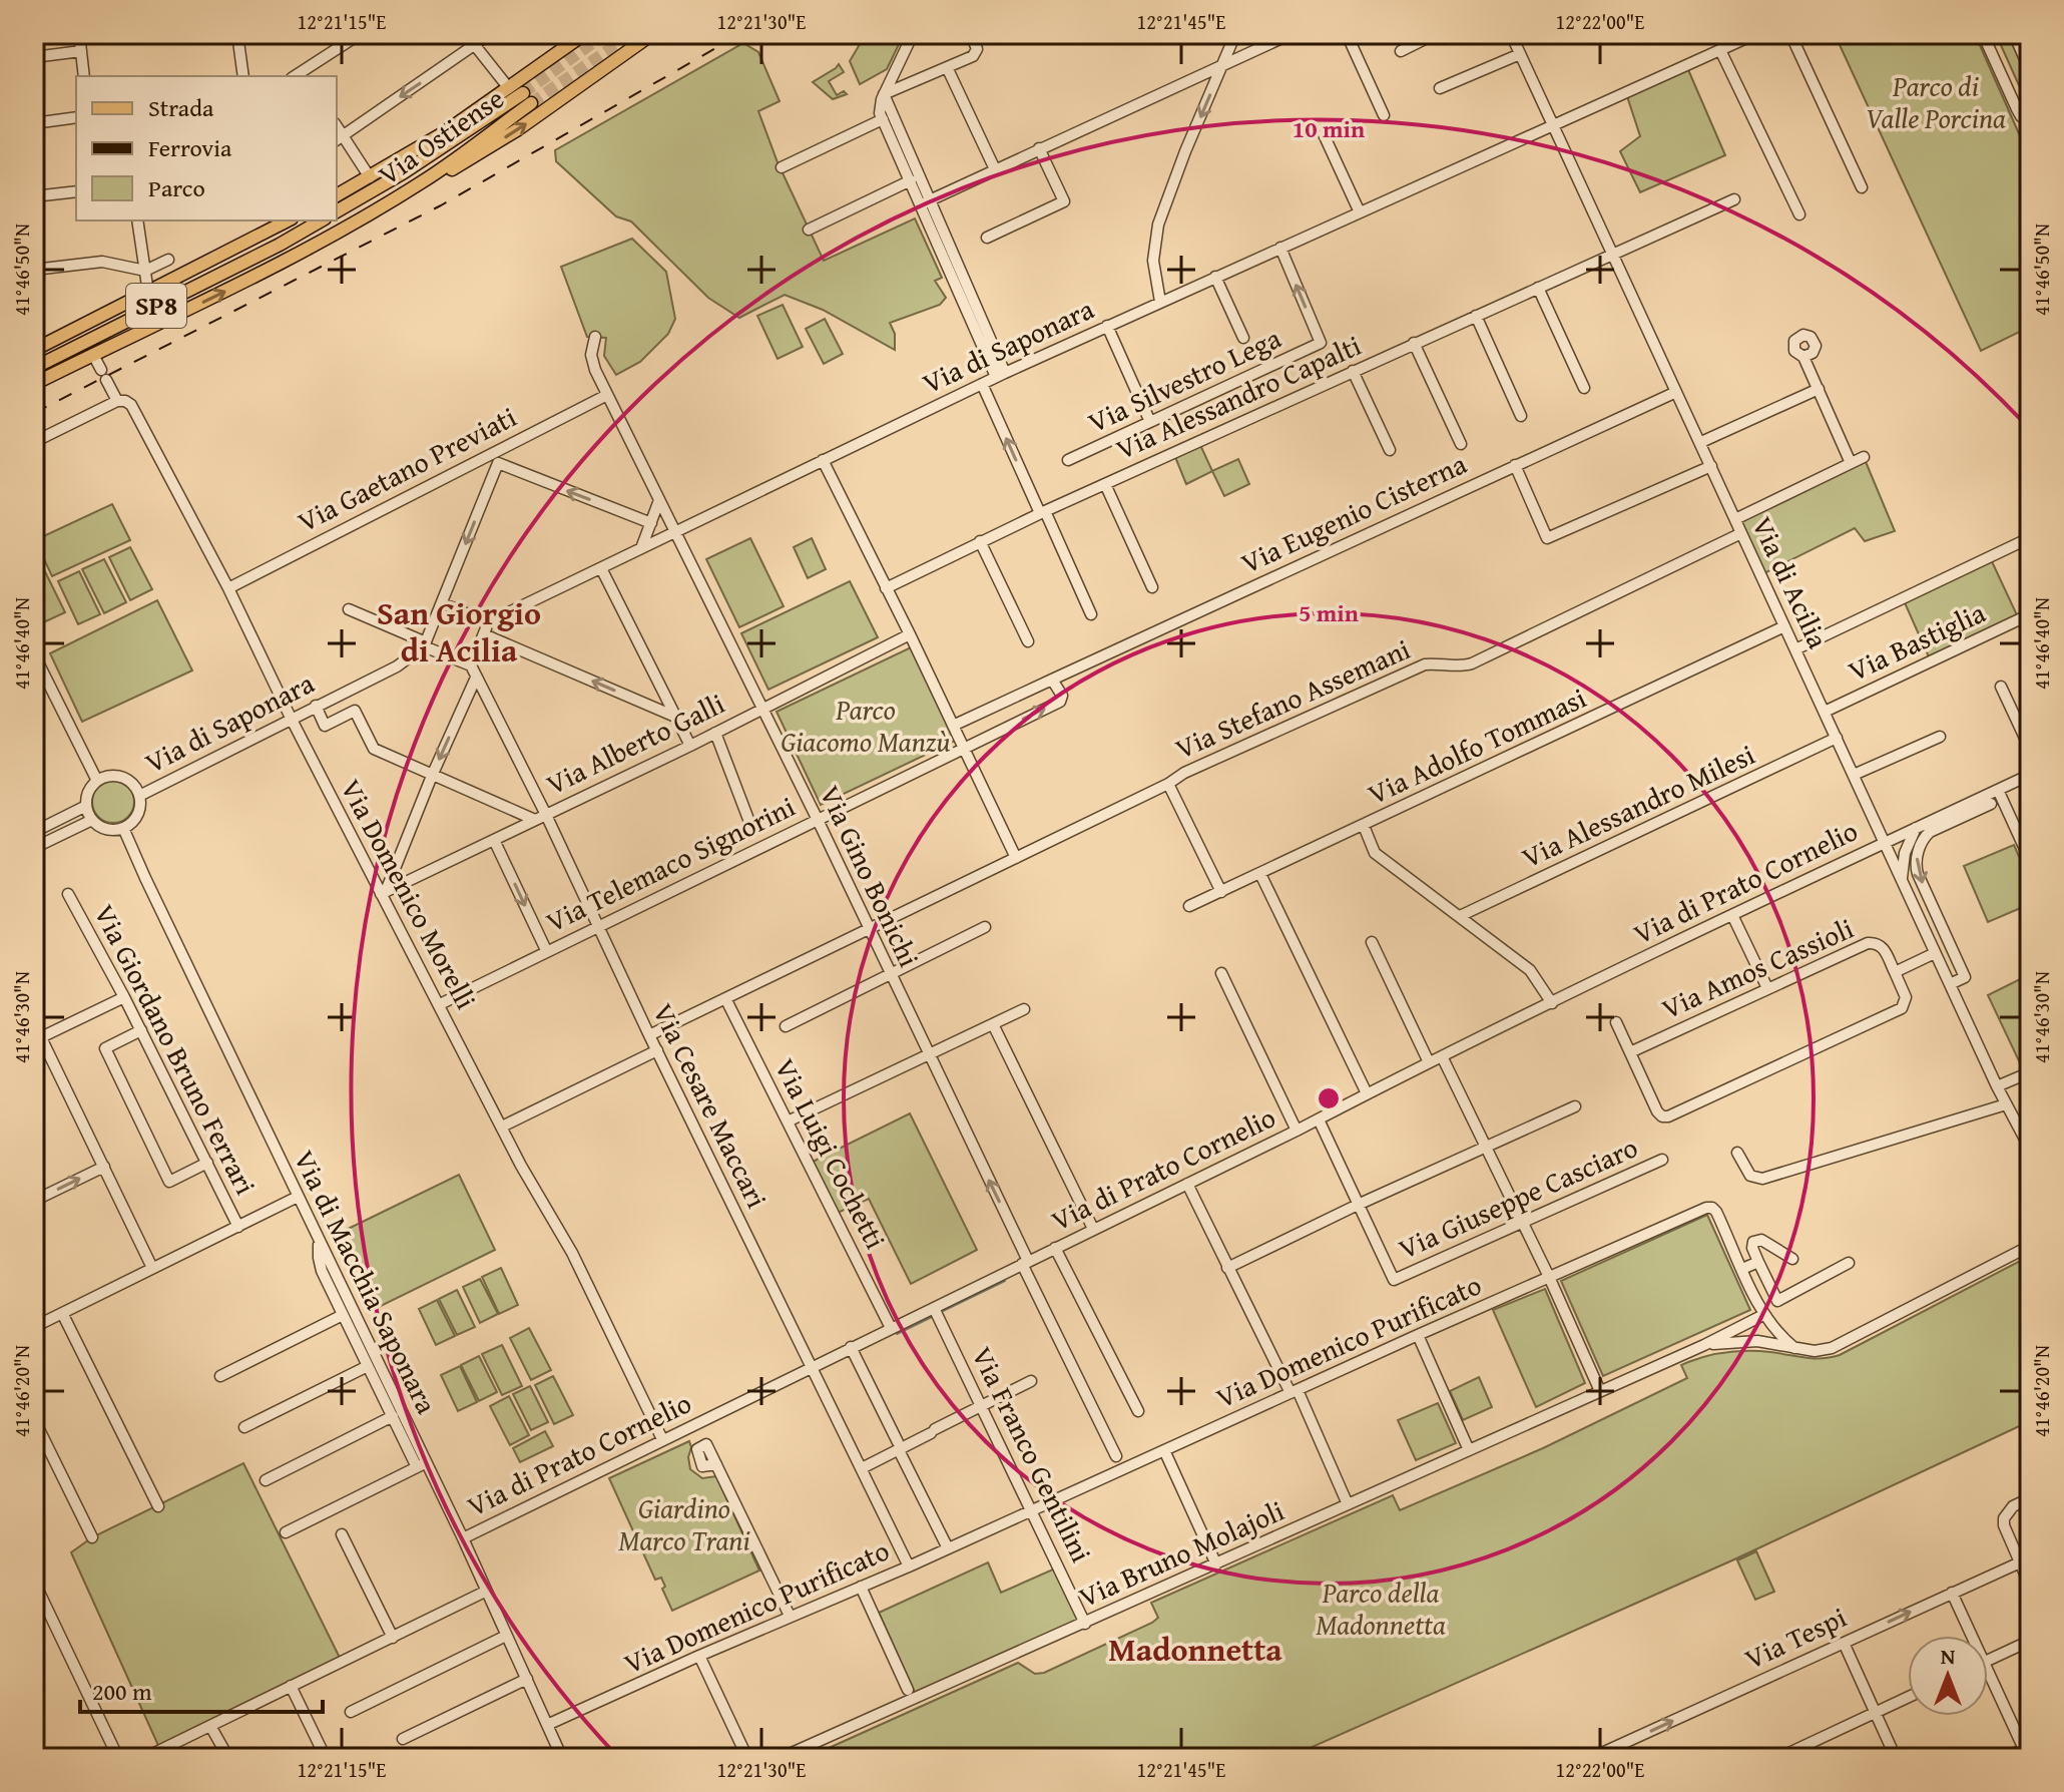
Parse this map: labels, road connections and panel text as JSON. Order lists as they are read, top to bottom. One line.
{"streets":{"main road":["Via Ostiense","SP8"],"street":["Via di Saponara","Via Silvestro Lega","Via Alessandro Capalti","Via Gaetano Previati","Via Eugenio Cisterna","Via di Acilia","Via Bastiglia","Via Stefano Assemani","Via Alberto Galli","Via Adolfo Tommasi","Via Alessandro Milesi","Via Telemaco Signorini","Via Gino Bonichi","Via di Prato Cornelio","Via Domenico Morelli","Via Amos Cassioli","Via Giordano Bruno Ferrari","Via Cesare Maccari","Via Luigi Cochetti","Via Giuseppe Casciaro","Via di Macchia Saponara","Via Domenico Purificato","Via Franco Gentilini","Via Bruno Molajoli","Via Tespi"]},"crossings":[["Via Ostiense","Via Domenico Morelli"],["Via di Saponara","Via Silvestro Lega"],["Via di Saponara","Via di Acilia"],["Via di Saponara","Via Gino Bonichi"],["Via di Saponara","Via Domenico Morelli"],["Via di Saponara","Via di Macchia Saponara"],["Via Alessandro Capalti","Via di Acilia"],["Via Gaetano Previati","Via Gino Bonichi"],["Via Gaetano Previati","Via Domenico Morelli"],["Via Eugenio Cisterna","Via di Acilia"],["Via Eugenio Cisterna","Via Telemaco Signorini"],["Via di Acilia","Via Bastiglia"],["Via di Acilia","Via Stefano Assemani"],["Via di Acilia","Via Adolfo Tommasi"],["Via di Acilia","Via Alessandro Milesi"],["Via di Acilia","Via di Prato Cornelio"],["Via Stefano Assemani","Via Gino Bonichi"],["Via Alberto Galli","Via Gino Bonichi"],["Via Alberto Galli","Via Domenico Morelli"],["Via Alberto Galli","Via Cesare Maccari"],["Via Telemaco Signorini","Via Gino Bonichi"],["Via Telemaco Signorini","Via Domenico Morelli"],["Via Telemaco Signorini","Via Cesare Maccari"],["Via Gino Bonichi","Via di Prato Cornelio"],["Via di Prato Cornelio","Via Domenico Morelli"],["Via di Prato Cornelio","Via Cesare Maccari"],["Via di Prato Cornelio","Via Luigi Cochetti"],["Via di Prato Cornelio","Via di Macchia Saponara"],["Via di Prato Cornelio","Via Franco Gentilini"],["Via Cesare Maccari","Via Domenico Purificato"],["Via di Macchia Saponara","Via Domenico Purificato"],["Via Domenico Purificato","Via Franco Gentilini"],["Via Domenico Purificato","Via Bruno Molajoli"],["Via Franco Gentilini","Via Bruno Molajoli"]],"districts":["San Giorgio di Acilia","Madonnetta"],"parks":["Parco di Valle Porcina","Parco Giacomo Manzù","Giardino Marco Trani","Parco della Madonnetta"],"legend":["Strada","Ferrovia","Parco"],"scale_bar":"200 m","north":"top","coordinates":["12°21'15\"E","12°21'30\"E","12°21'45\"E","12°22'00\"E","41°46'50\"N","41°46'40\"N","41°46'30\"N","41°46'20\"N"],"rings":["10 min","5 min"]}
